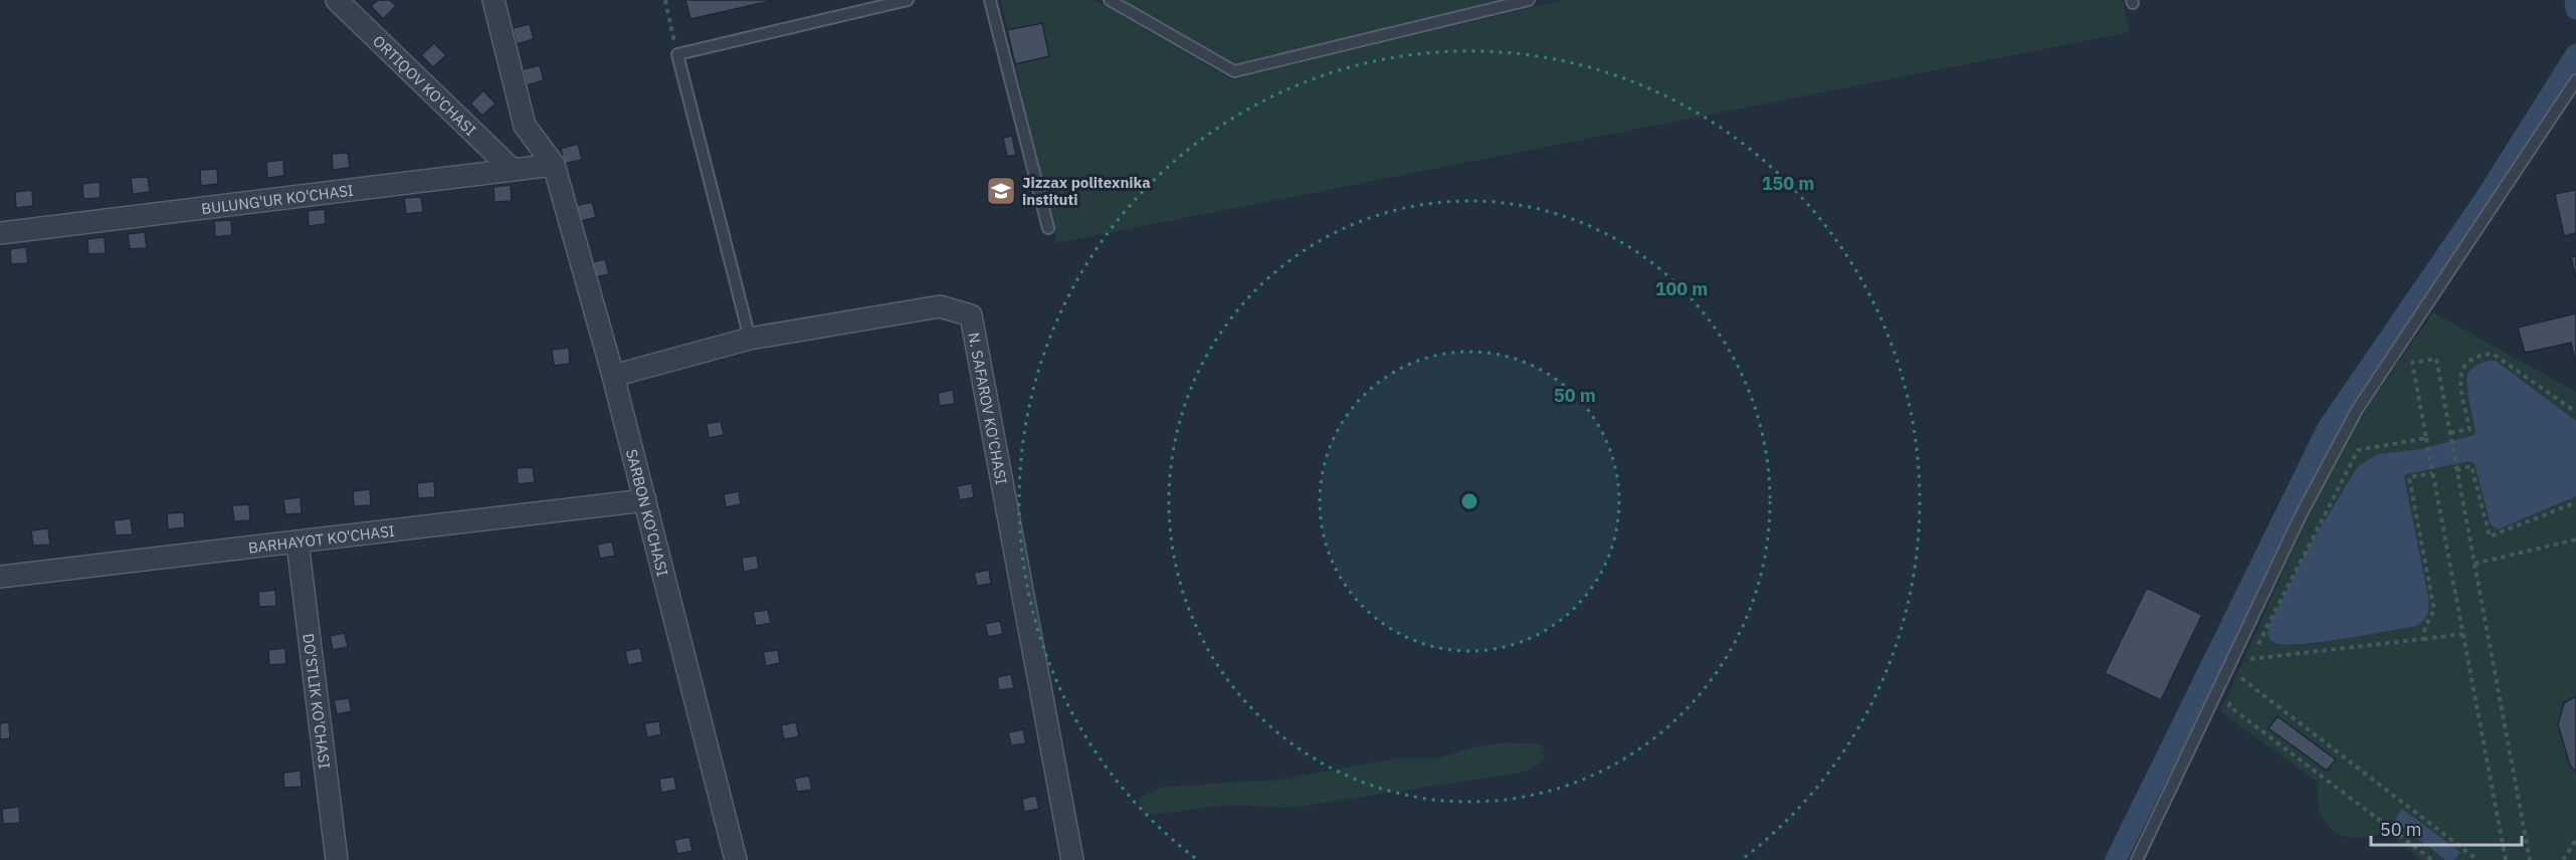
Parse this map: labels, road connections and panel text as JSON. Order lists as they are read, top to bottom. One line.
{"streets":{"street":["ORTIQOV KO'CHASI","BULUNG'UR KO'CHASI","N. SAFAROV KO'CHASI","SARBON KO'CHASI","BARHAYOT KO'CHASI","DO'STLIK KO'CHASI"]},"crossings":[["ORTIQOV KO'CHASI","BULUNG'UR KO'CHASI"],["BULUNG'UR KO'CHASI","SARBON KO'CHASI"],["N. SAFAROV KO'CHASI","SARBON KO'CHASI"],["SARBON KO'CHASI","BARHAYOT KO'CHASI"],["BARHAYOT KO'CHASI","DO'STLIK KO'CHASI"]],"places":{"school or university":["Jizzax politexnika instituti"]},"scale_bar":"50 m","rings":["150 m","100 m","50 m"]}
